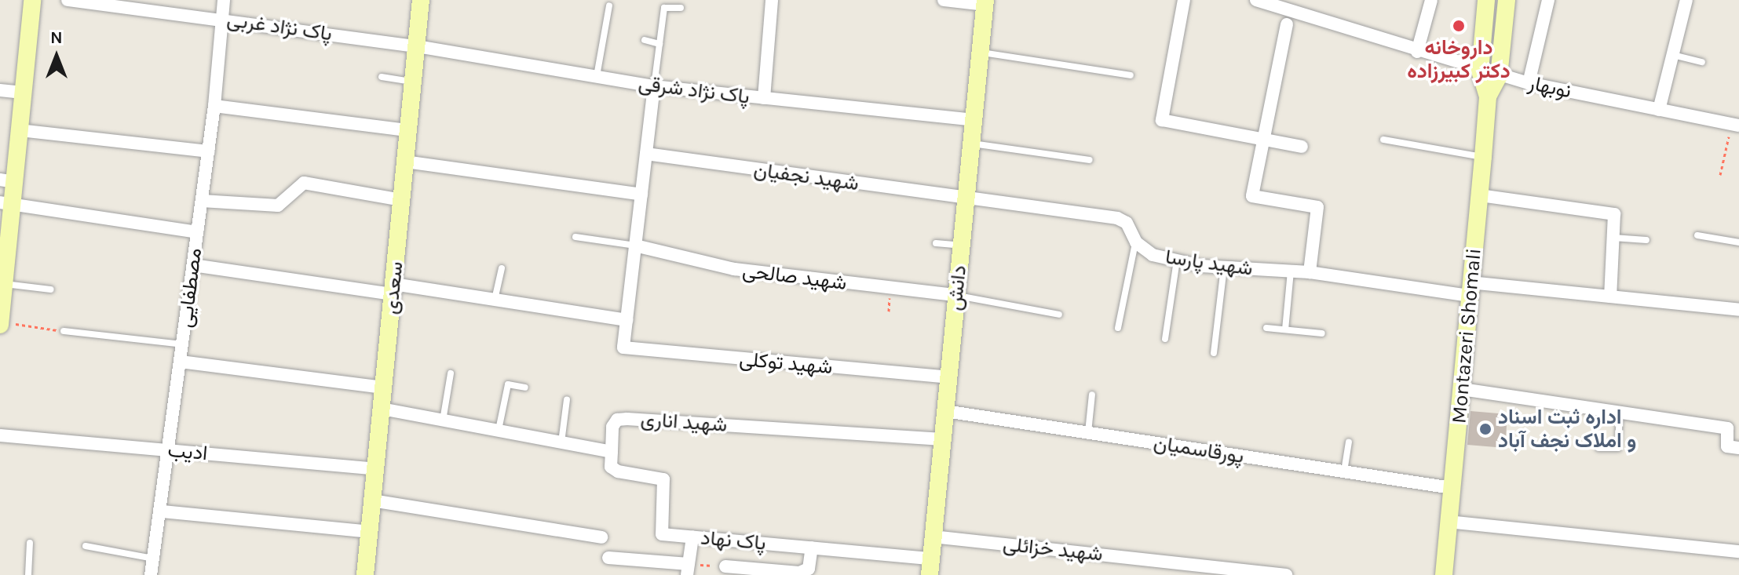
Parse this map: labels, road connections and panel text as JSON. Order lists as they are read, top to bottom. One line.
{"streets":{"street":["پاک نژاد غربی","نوبهار","پاک نژاد شرقی","شهید نجفیان","شهید پارسا","شهید صالحی","مصطفایی","سعدی","دانش","Montazeri Shomali","شهید توکلی","شهید اناری","پورقاسمیان","ادیب","پاک نهاد","شهید خزائلی"]},"crossings":[["پاک نژاد غربی","پاک نژاد شرقی"],["پاک نژاد غربی","مصطفایی"],["پاک نژاد غربی","سعدی"],["نوبهار","Montazeri Shomali"],["پاک نژاد شرقی","سعدی"],["پاک نژاد شرقی","دانش"],["شهید نجفیان","شهید پارسا"],["شهید نجفیان","دانش"],["شهید پارسا","دانش"],["شهید پارسا","Montazeri Shomali"],["شهید صالحی","دانش"],["مصطفایی","ادیب"],["سعدی","ادیب"],["دانش","شهید توکلی"],["دانش","شهید اناری"],["دانش","پورقاسمیان"],["دانش","پاک نهاد"],["دانش","شهید خزائلی"],["Montazeri Shomali","پورقاسمیان"],["شهید اناری","پاک نهاد"]],"places":["داروخانه دکتر کبیرزاده","اداره ثبت اسناد و املاک نجف آباد"],"north":"top"}
